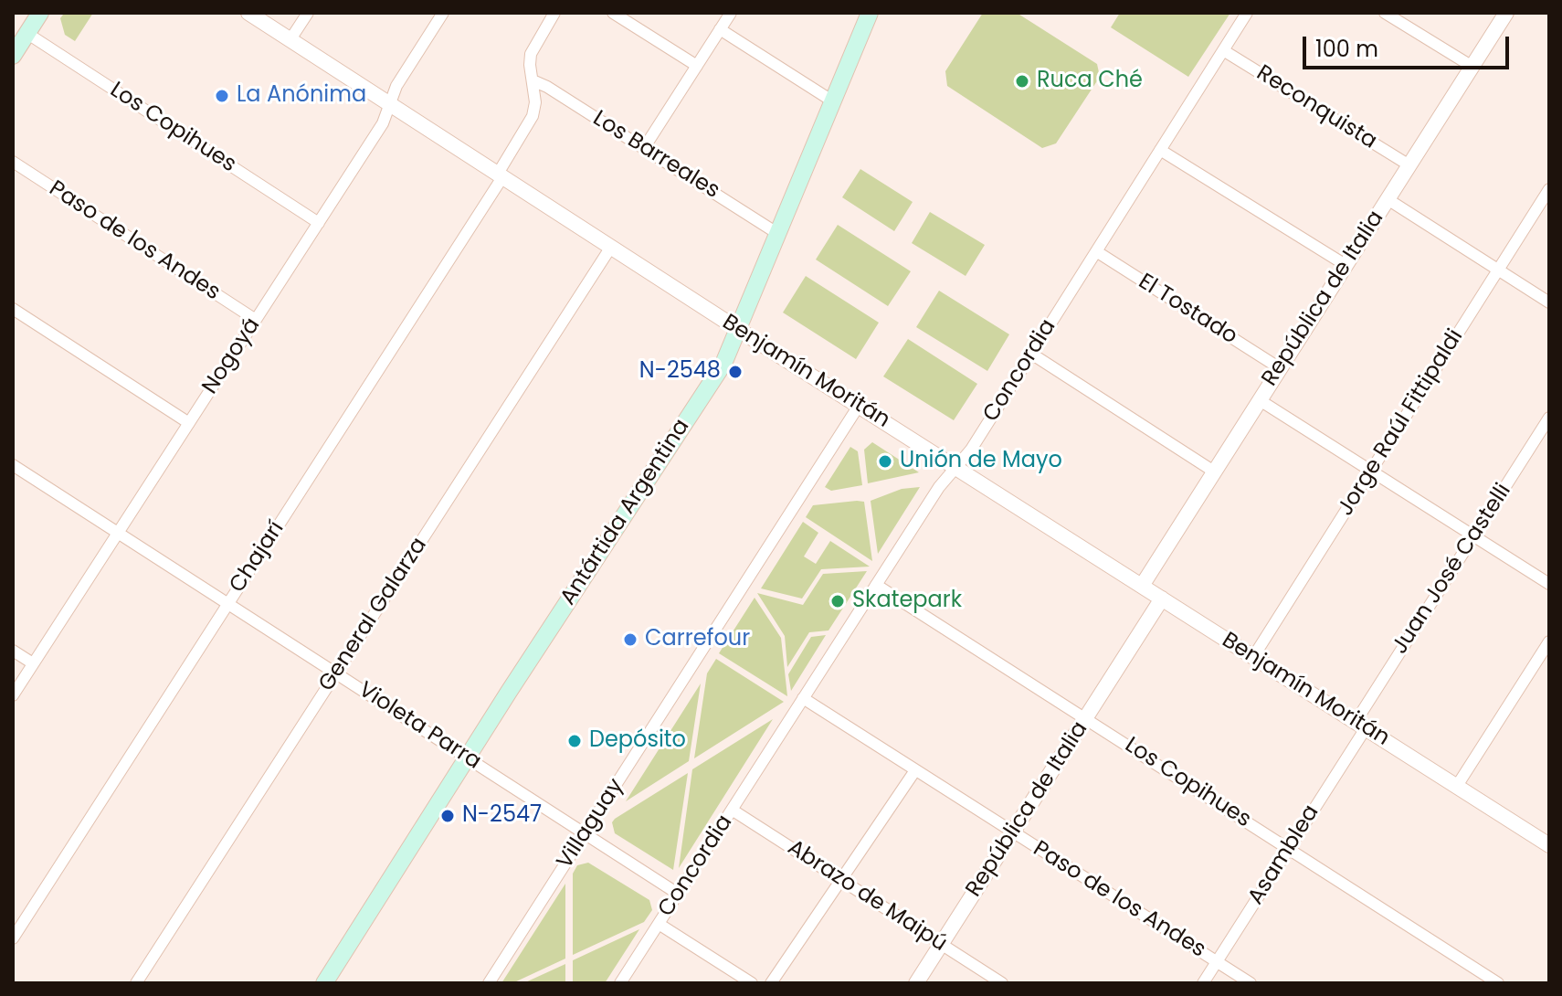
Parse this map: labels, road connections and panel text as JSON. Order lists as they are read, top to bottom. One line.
{"streets":{"main road":["Antártida Argentina"],"street":["Reconquista","Los Copihues","Los Barreales","Paso de los Andes","República de Italia","El Tostado","Nogoyá","Concordia","Benjamín Moritán","Jorge Raúl Fittipaldi","Chajarí","Juan José Castelli","General Galarza","Violeta Parra","Villaguay","Asamblea","Abrazo de Maipú"]},"crossings":[["Reconquista","República de Italia"],["Reconquista","Concordia"],["Los Copihues","República de Italia"],["Los Copihues","Nogoyá"],["Los Copihues","Concordia"],["Los Copihues","Asamblea"],["Los Barreales","Antártida Argentina"],["Los Barreales","Chajarí"],["Paso de los Andes","República de Italia"],["Paso de los Andes","Nogoyá"],["Paso de los Andes","Concordia"],["Paso de los Andes","Asamblea"],["República de Italia","El Tostado"],["República de Italia","Benjamín Moritán"],["República de Italia","Abrazo de Maipú"],["El Tostado","Concordia"],["Nogoyá","Benjamín Moritán"],["Nogoyá","Violeta Parra"],["Concordia","Benjamín Moritán"],["Concordia","Violeta Parra"],["Concordia","Abrazo de Maipú"],["Benjamín Moritán","Jorge Raúl Fittipaldi"],["Benjamín Moritán","Antártida Argentina"],["Benjamín Moritán","Chajarí"],["Benjamín Moritán","Juan José Castelli"],["Benjamín Moritán","General Galarza"],["Benjamín Moritán","Villaguay"],["Benjamín Moritán","Asamblea"],["Antártida Argentina","Violeta Parra"],["Chajarí","Violeta Parra"],["Juan José Castelli","Asamblea"],["General Galarza","Violeta Parra"],["Violeta Parra","Villaguay"]],"places":["Ruca Ché","La Anónima","N-2548","Unión de Mayo","Skatepark","Carrefour","Depósito","N-2547"],"scale_bar":"100 m"}
